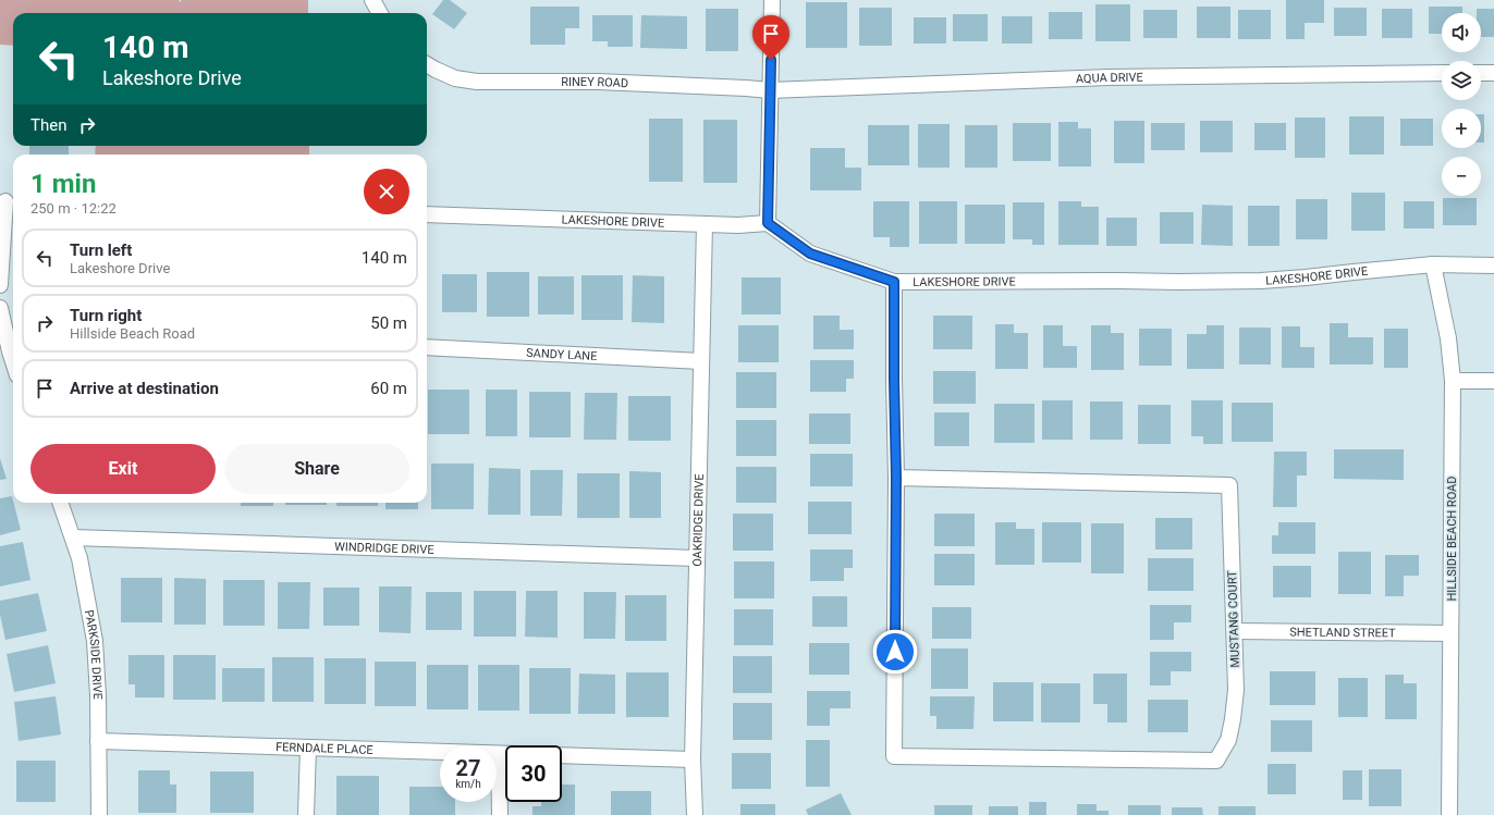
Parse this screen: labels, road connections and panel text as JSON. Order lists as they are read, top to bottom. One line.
{"streets":{"street":["AQUA DRIVE","RINEY ROAD","LAKESHORE DRIVE","SANDY LANE","OAKRIDGE DRIVE","HILLSIDE BEACH ROAD","WINDRIDGE DRIVE","MUSTANG COURT","SHETLAND STREET","PARKSIDE DRIVE","FERNDALE PLACE"]},"crossings":[["AQUA DRIVE","RINEY ROAD"],["LAKESHORE DRIVE","OAKRIDGE DRIVE"],["LAKESHORE DRIVE","HILLSIDE BEACH ROAD"],["SANDY LANE","OAKRIDGE DRIVE"],["OAKRIDGE DRIVE","WINDRIDGE DRIVE"],["OAKRIDGE DRIVE","FERNDALE PLACE"],["HILLSIDE BEACH ROAD","SHETLAND STREET"],["WINDRIDGE DRIVE","PARKSIDE DRIVE"],["MUSTANG COURT","SHETLAND STREET"],["PARKSIDE DRIVE","FERNDALE PLACE"]],"page":{"map_buttons":["+","−"],"turn":["140 m","Lakeshore Drive"],"then":"Then","heading":["1 min","250 m · 12:22"],"list":[{"name":"Turn left","note":"Lakeshore Drive","value":"140 m"},{"name":"Turn right","note":"Hillside Beach Road","value":"50 m"},{"name":"Arrive at destination","value":"60 m"}],"buttons":["Exit","Share"],"speed":"27 km/h","limit":"30"}}
